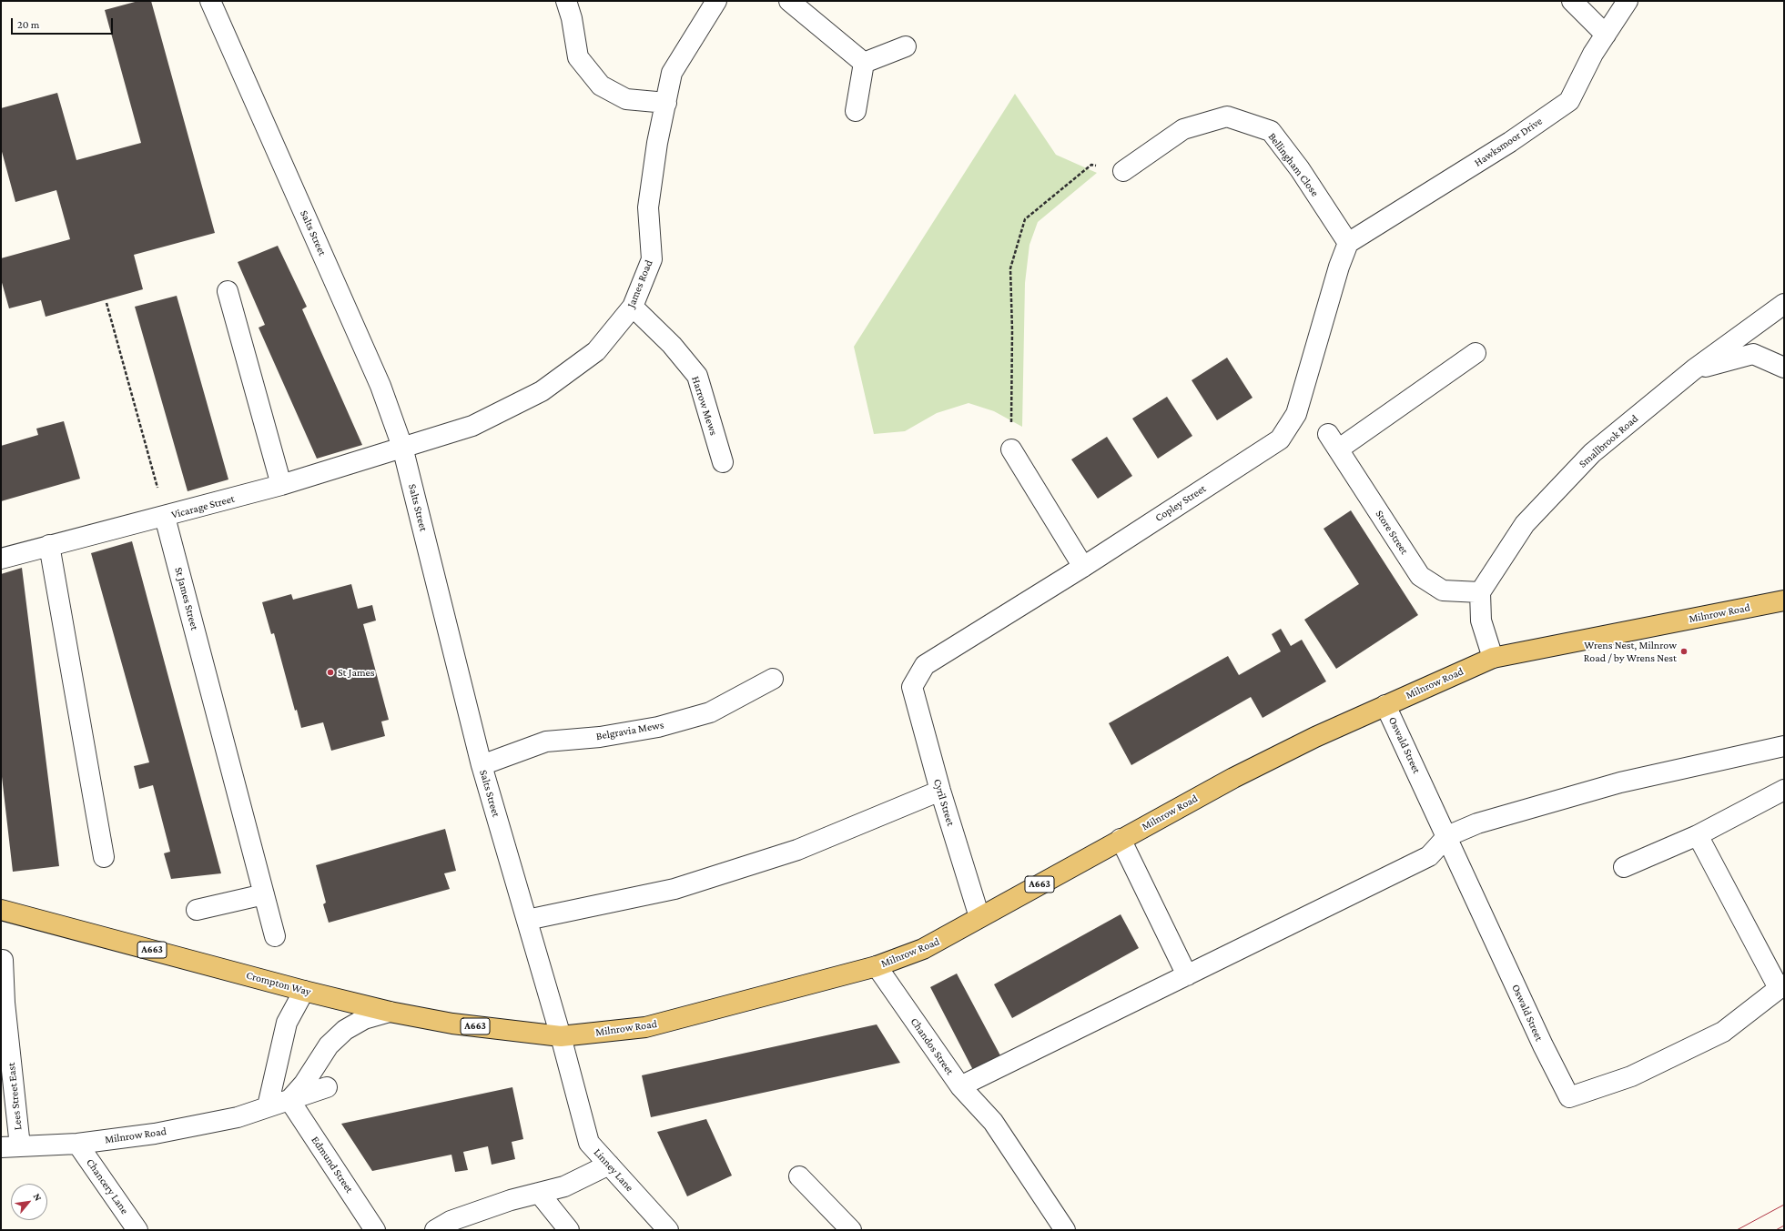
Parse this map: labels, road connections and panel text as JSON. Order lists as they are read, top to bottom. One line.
{"streets":{"main road":["Milnrow Road","A663","Crompton Way"],"street":["Hawksmoor Drive","Bellingham Close","Salts Street","James Road","Harrow Mews","Smallbrook Road","Copley Street","Vicarage Street","Store Street","St James Street","Belgravia Mews","Oswald Street","Cyril Street","Chandos Street","Lees Street East","Edmund Street","Linney Lane","Chancery Lane"]},"crossings":[["Hawksmoor Drive","Bellingham Close"],["Hawksmoor Drive","Copley Street"],["Bellingham Close","Copley Street"],["Salts Street","James Road"],["Salts Street","Vicarage Street"],["Salts Street","Milnrow Road"],["Salts Street","Belgravia Mews"],["Salts Street","Crompton Way"],["Salts Street","Linney Lane"],["James Road","Harrow Mews"],["James Road","Vicarage Street"],["Smallbrook Road","Store Street"],["Copley Street","Cyril Street"],["Vicarage Street","St James Street"],["Milnrow Road","Oswald Street"],["Milnrow Road","Cyril Street"],["Milnrow Road","Crompton Way"],["Milnrow Road","Chandos Street"],["Milnrow Road","Lees Street East"],["Milnrow Road","Edmund Street"],["Milnrow Road","Linney Lane"],["Milnrow Road","Chancery Lane"],["Crompton Way","Linney Lane"]],"places":["Wrens Nest, Milnrow Road / by Wrens Nest","St James"],"scale_bar":"20 m","north":"top right"}
